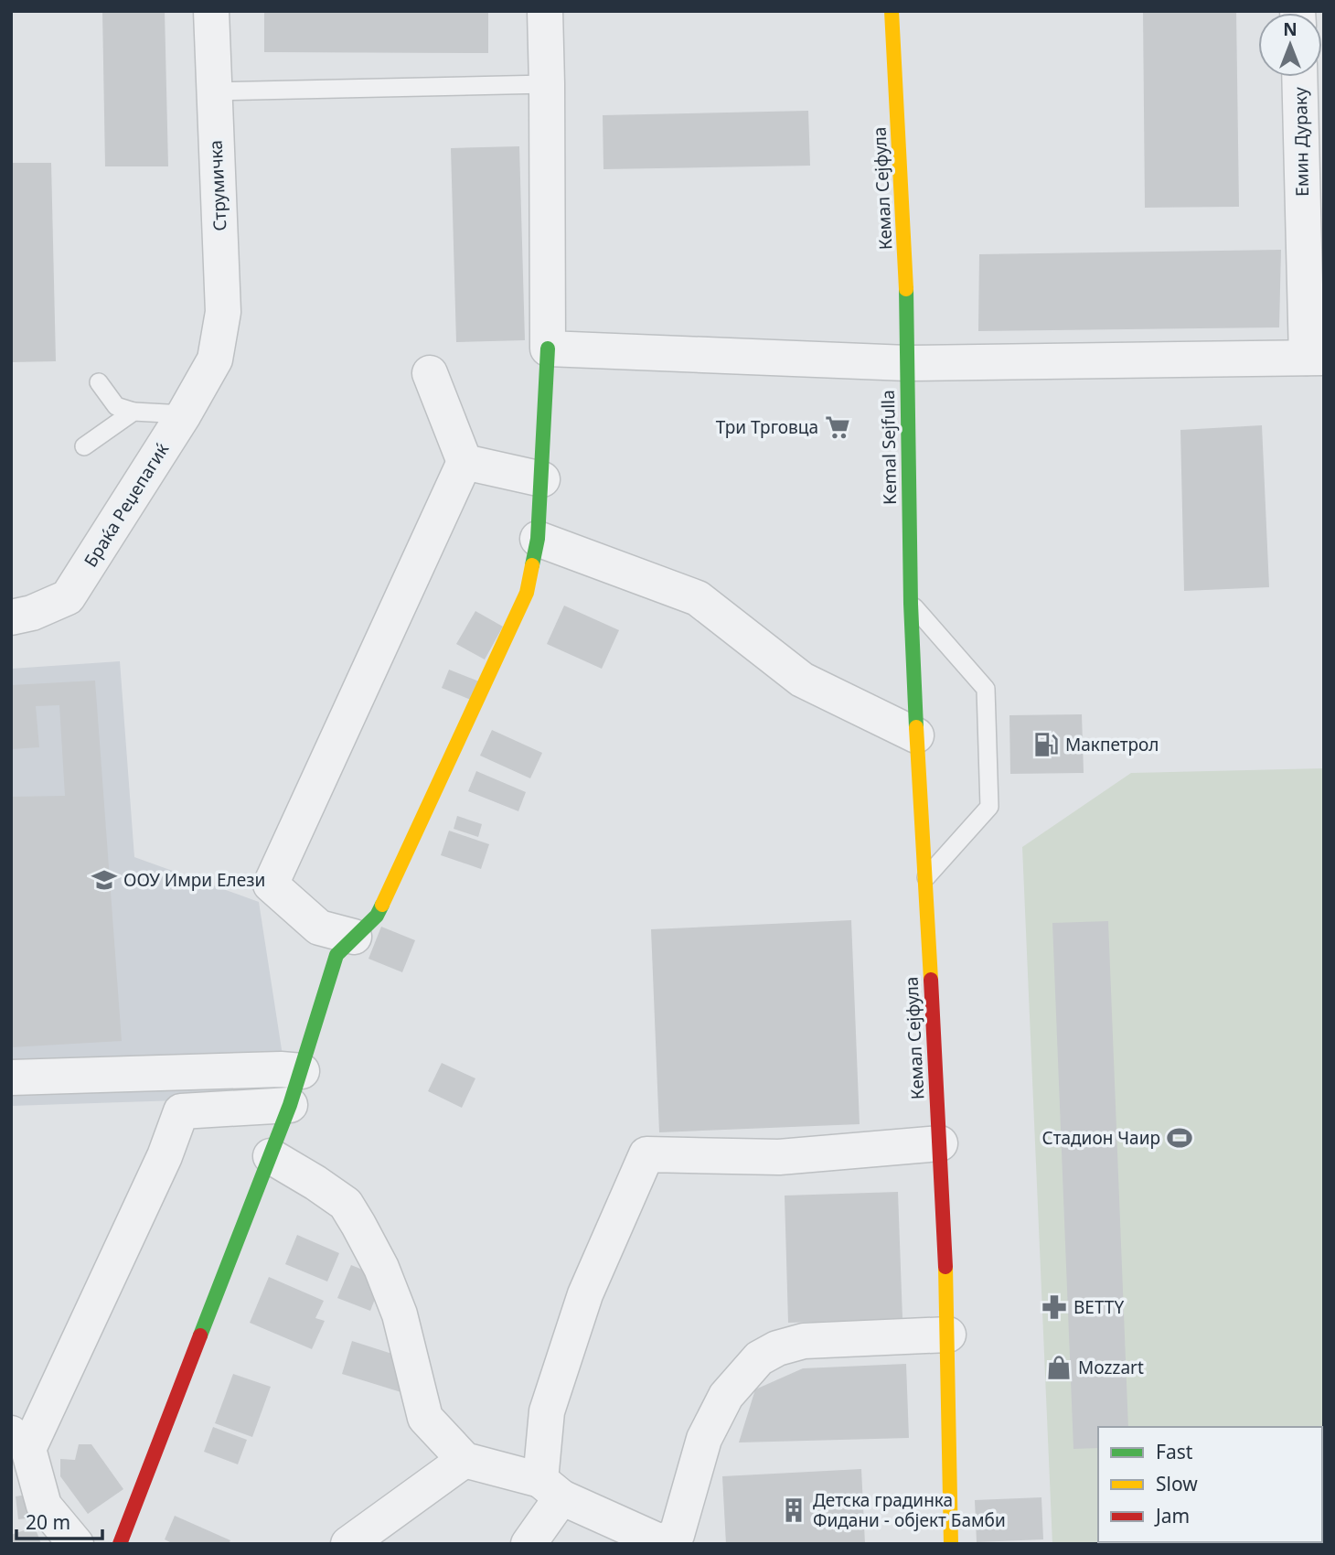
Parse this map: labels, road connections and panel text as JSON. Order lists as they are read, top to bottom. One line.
{"streets":{"street":["Емин Дураку","Струмичка","Кемал Сејфула","Kemal Sejfulla","Браќа Реџепагиќ"]},"crossings":[["Струмичка","Браќа Реџепагиќ"],["Кемал Сејфула","Kemal Sejfulla"]],"places":{"supermarket":["Три Трговца"],"fuel station":["Макпетрол"],"school or university":["ООУ Имри Елези"],"sports":["Стадион Чаир"],"pharmacy":["BETTY"],"shop":["Mozzart"],"building":["Детска градинка Фидани - објект Бамби"]},"legend":["Fast","Slow","Jam"],"scale_bar":"20 m","north":"top"}
